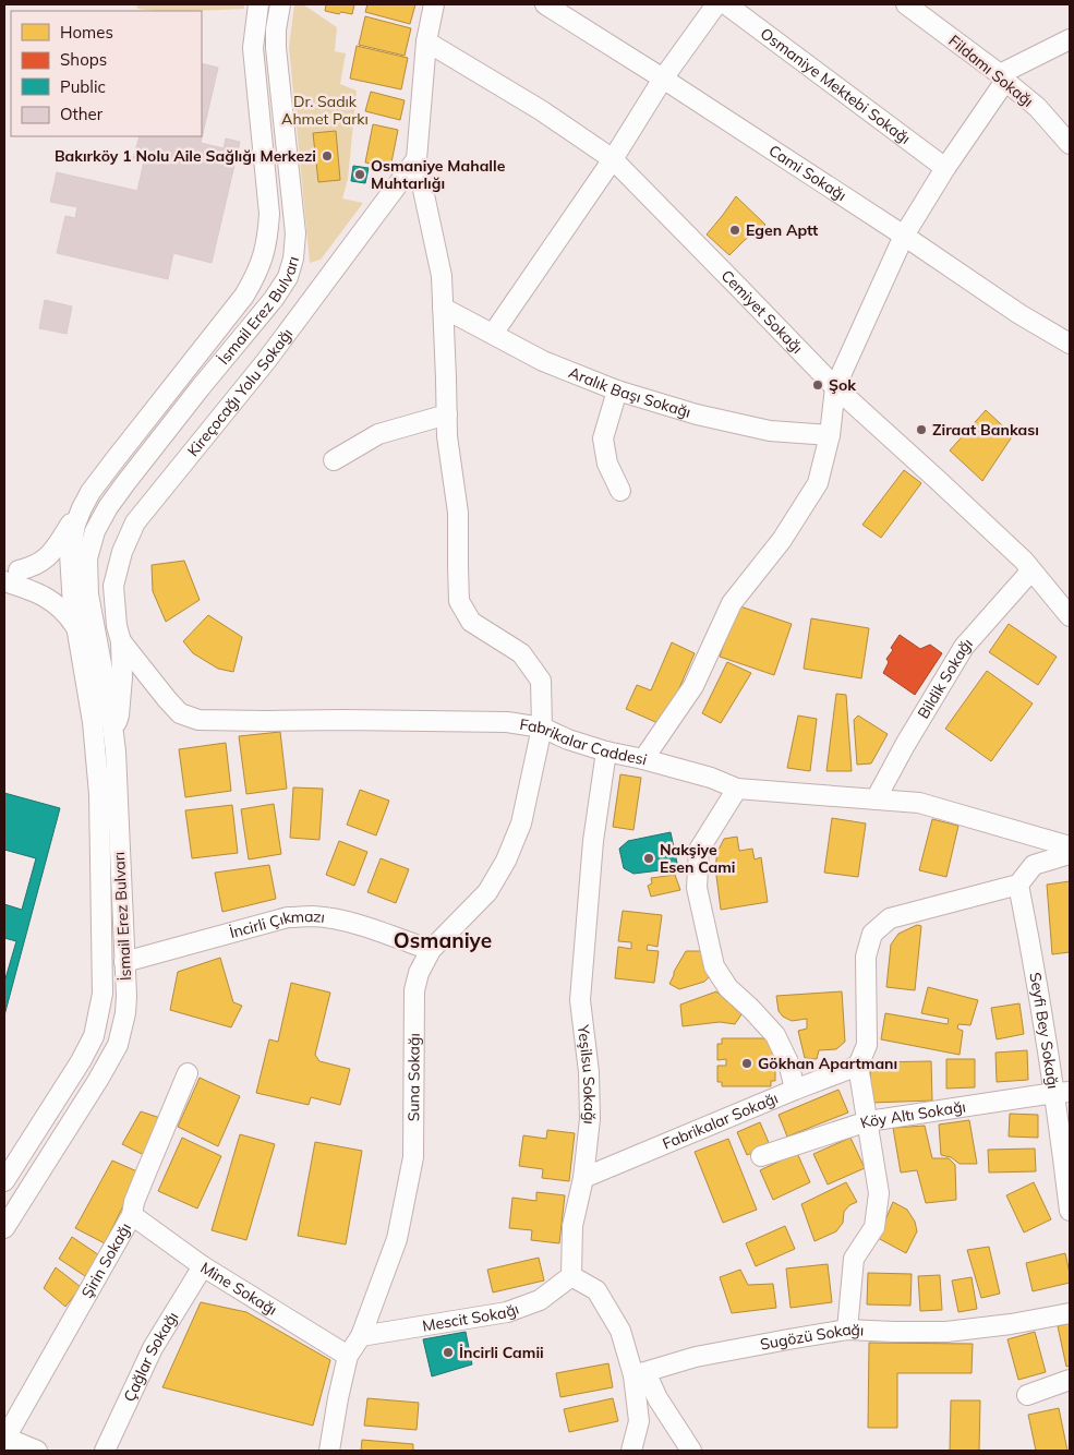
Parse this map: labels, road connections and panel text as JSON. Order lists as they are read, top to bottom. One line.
{"streets":{"street":["Fildamı Sokağı","Osmaniye Mektebi Sokağı","Cami Sokağı","İsmail Erez Bulvarı","Cemiyet Sokağı","Kireçocağı Yolu Sokağı","Aralık Başı Sokağı","Bildik Sokağı","Fabrikalar Caddesi","İncirli Çıkmazı","Seyfi Bey Sokağı","Yeşilsu Sokağı","Suna Sokağı","Köy Altı Sokağı","Fabrikalar Sokağı","Şirin Sokağı","Mine Sokağı","Mescit Sokağı","Sugözü Sokağı","Çağlar Sokağı"]},"crossings":[["İsmail Erez Bulvarı","İncirli Çıkmazı"],["Cemiyet Sokağı","Bildik Sokağı"],["Cemiyet Sokağı","Suna Sokağı"],["Kireçocağı Yolu Sokağı","Fabrikalar Caddesi"],["Kireçocağı Yolu Sokağı","Suna Sokağı"],["Aralık Başı Sokağı","Suna Sokağı"],["Bildik Sokağı","Fabrikalar Caddesi"],["Fabrikalar Caddesi","Yeşilsu Sokağı"],["Fabrikalar Caddesi","Suna Sokağı"],["İncirli Çıkmazı","Suna Sokağı"],["Seyfi Bey Sokağı","Köy Altı Sokağı"],["Yeşilsu Sokağı","Fabrikalar Sokağı"],["Yeşilsu Sokağı","Mescit Sokağı"],["Suna Sokağı","Mine Sokağı"],["Suna Sokağı","Mescit Sokağı"],["Şirin Sokağı","Mine Sokağı"],["Mine Sokağı","Çağlar Sokağı"]],"districts":["Osmaniye"],"parks":["Dr. Sadık Ahmet Parkı"],"places":["Bakırköy 1 Nolu Aile Sağlığı Merkezi","Osmaniye Mahalle Muhtarlığı","Egen Aptt","Şok","Ziraat Bankası","Nakşiye Esen Cami","Gökhan Apartmanı","İncirli Camii"],"legend":["Homes","Shops","Public","Other"]}
